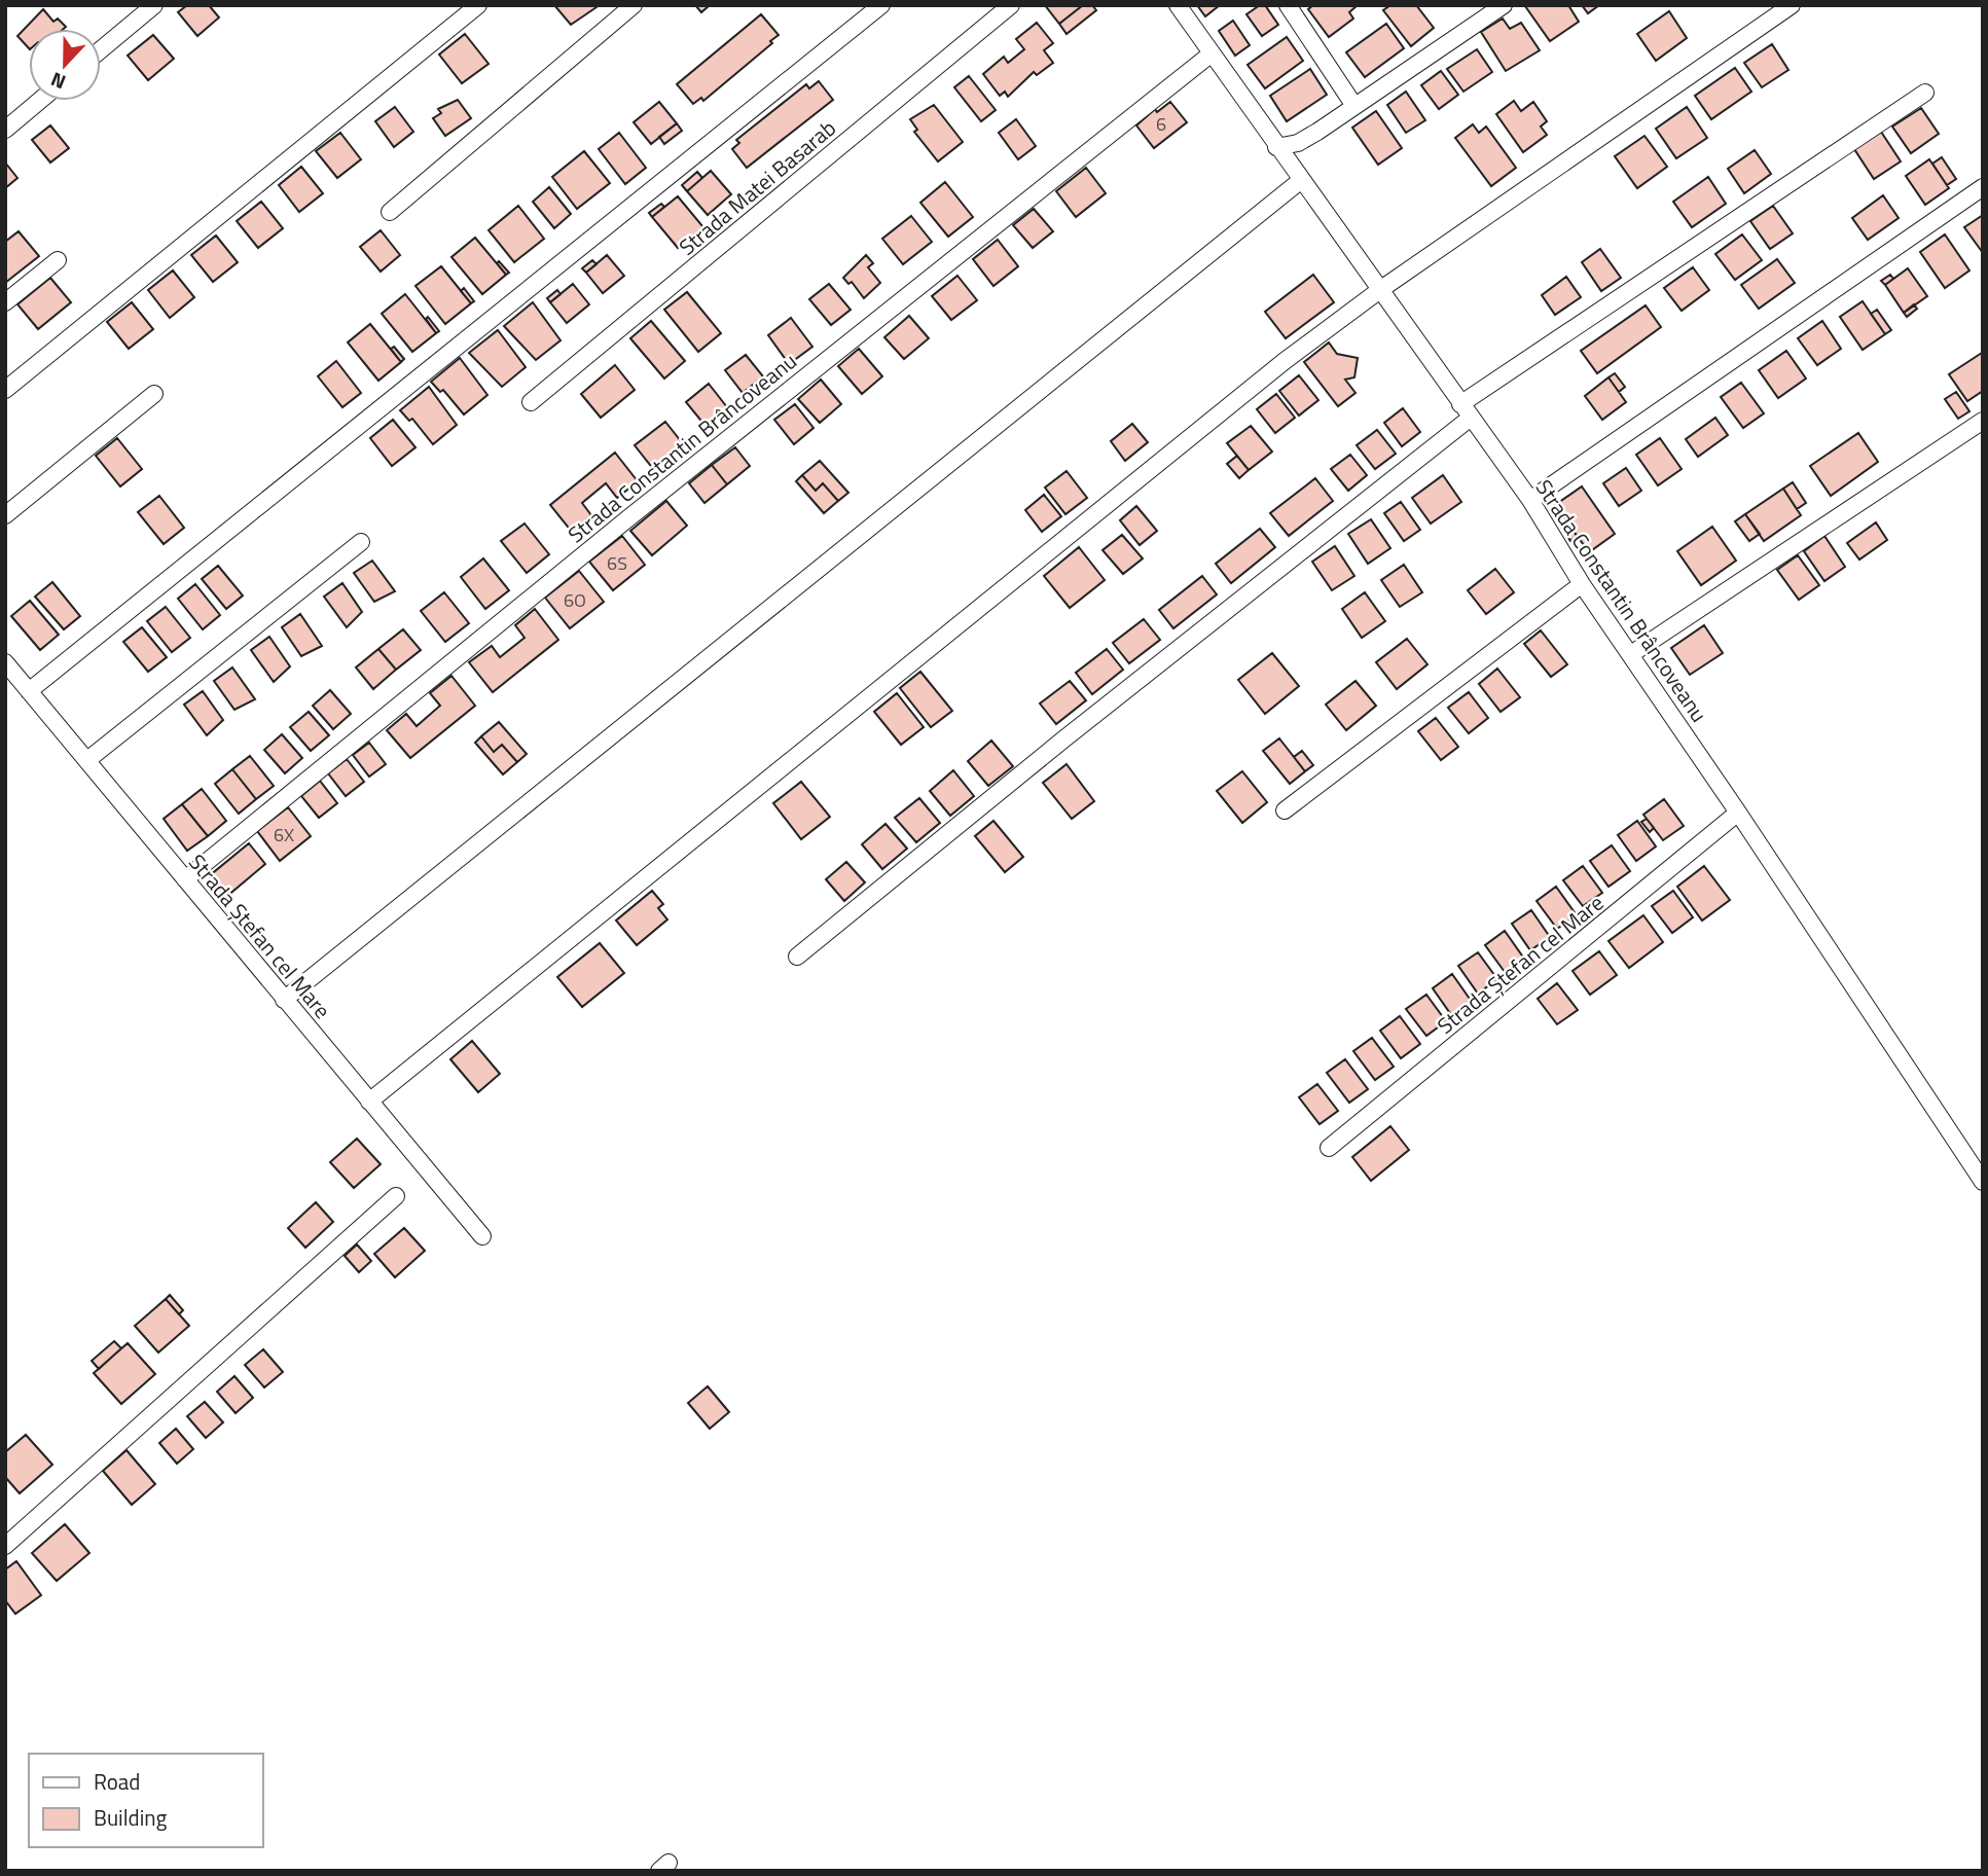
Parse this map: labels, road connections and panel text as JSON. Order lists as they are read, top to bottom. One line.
{"streets":{"street":["Strada Matei Basarab","Strada Constantin Brâncoveanu","Strada Ștefan cel Mare"]},"crossings":[["Strada Constantin Brâncoveanu","Strada Ștefan cel Mare"]],"house_numbers":["6","6S","6O","6X"],"legend":["Road","Building"],"north":"bottom"}
